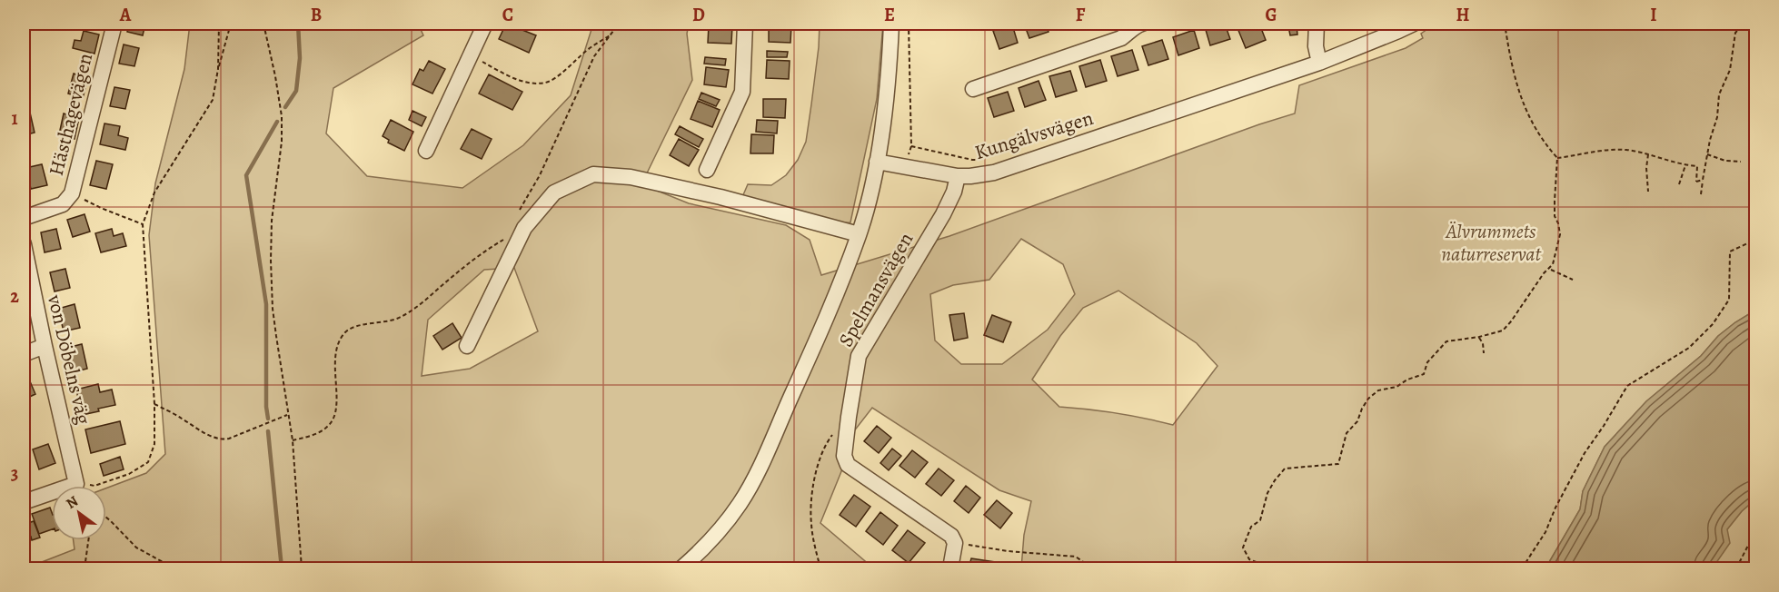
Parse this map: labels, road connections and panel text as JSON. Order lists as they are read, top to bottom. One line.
{"streets":{"street":["Hästhagevägen","Kungälvsvägen","Spelmansvägen","von Döbelns väg"]},"crossings":[["Kungälvsvägen","Spelmansvägen"]],"parks":["Älvrummets naturreservat"],"north":"top left","grid":{"columns":["A","B","C","D","E","F","G","H","I"],"rows":["1","2","3"]}}
